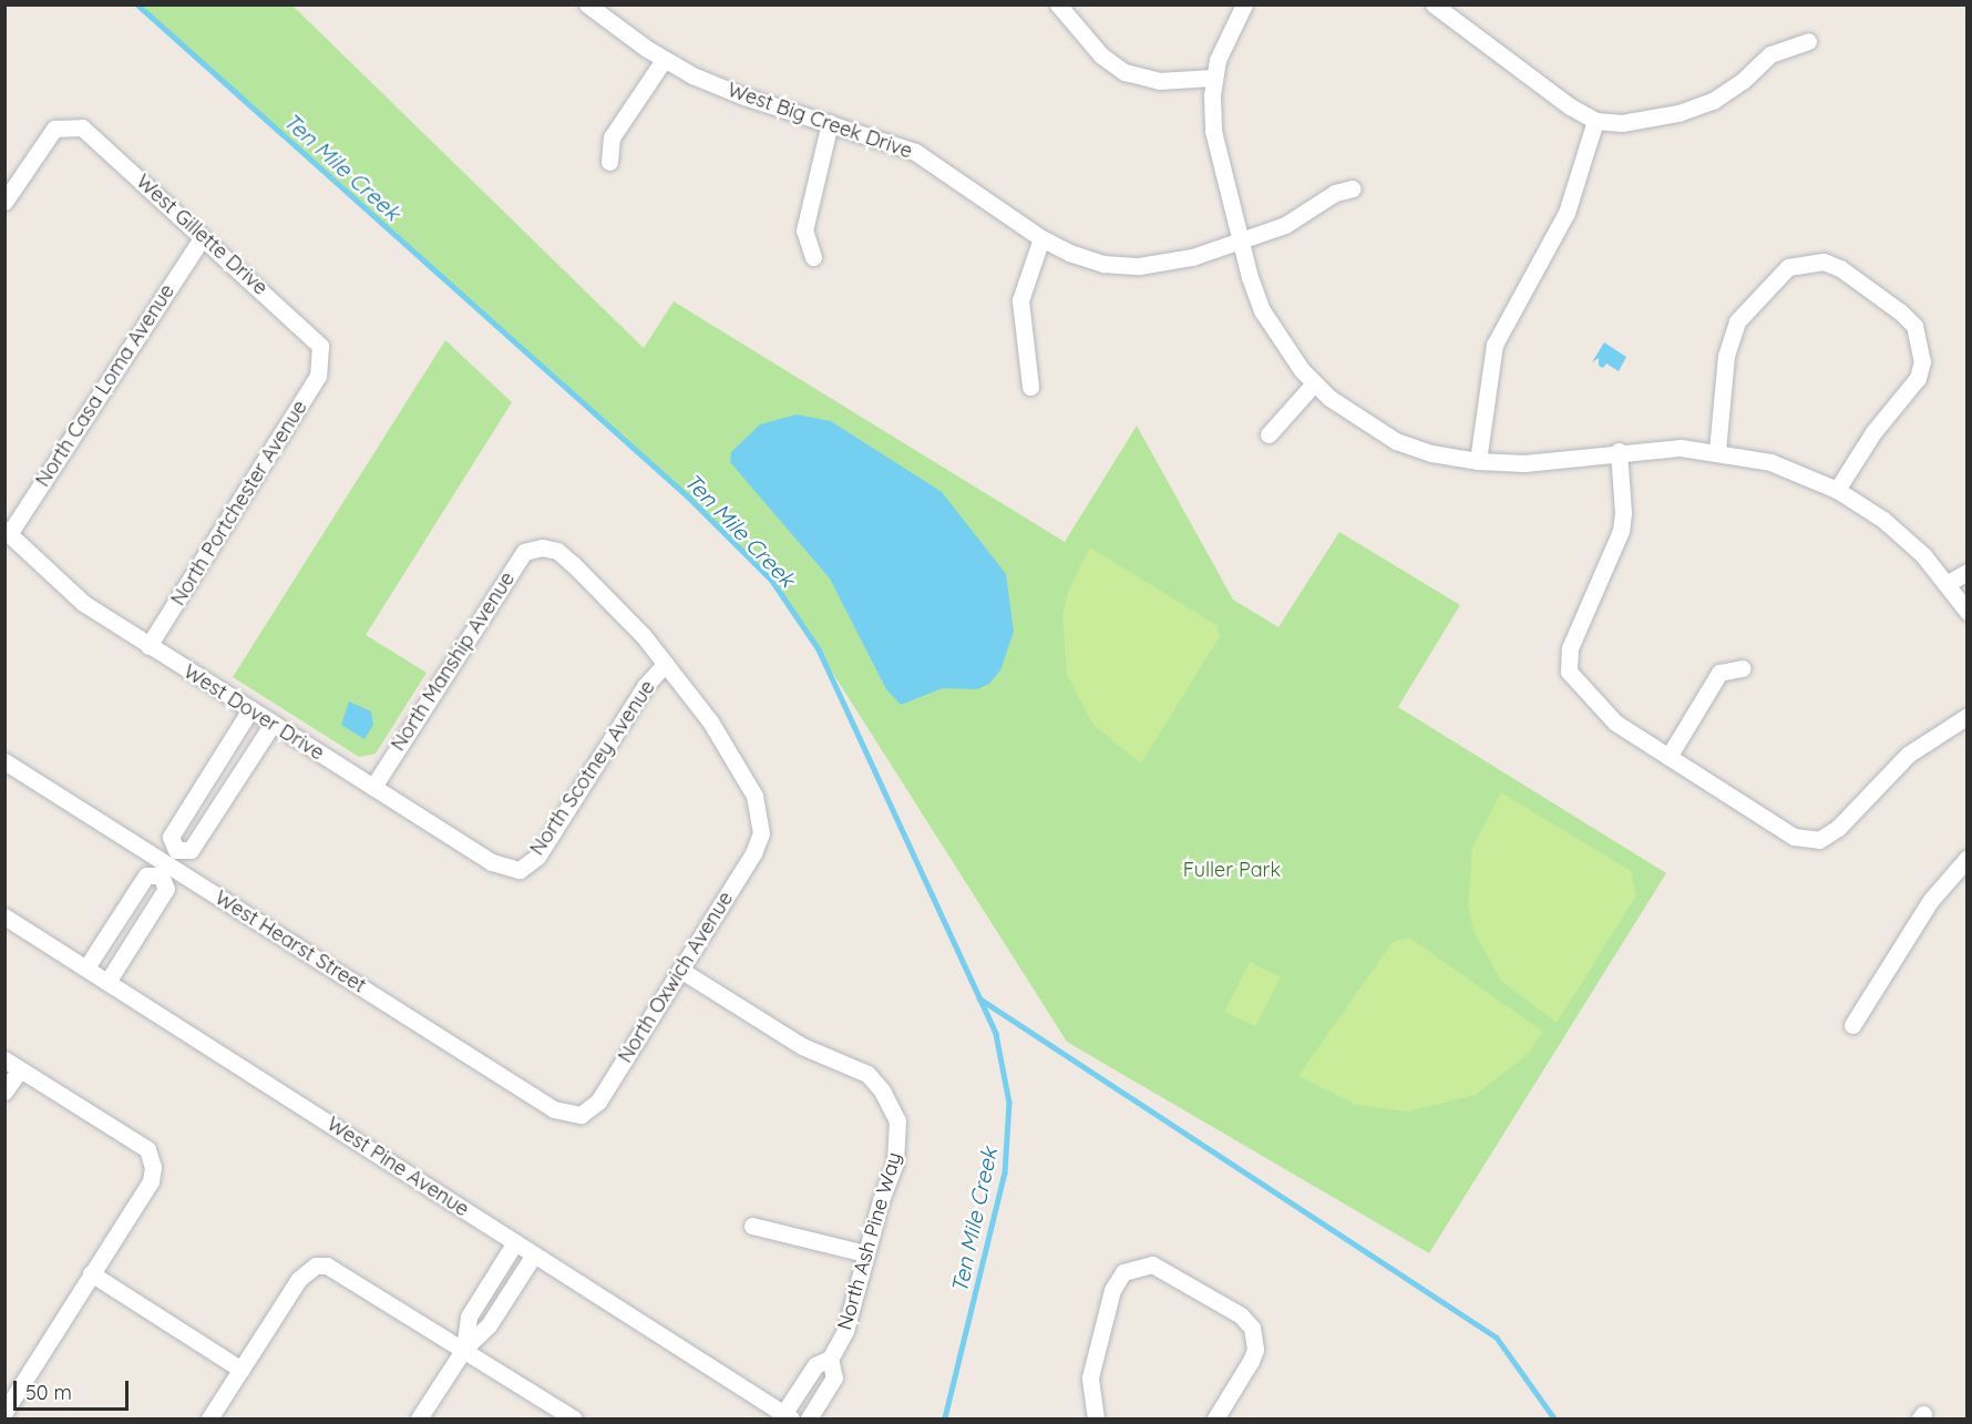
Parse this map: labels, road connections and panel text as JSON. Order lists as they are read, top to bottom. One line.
{"streets":{"street":["West Big Creek Drive","West Gillette Drive","North Casa Loma Avenue","North Portchester Avenue","North Manship Avenue","West Dover Drive","North Scotney Avenue","West Hearst Street","North Oxwich Avenue","West Pine Avenue","North Ash Pine Way"]},"crossings":[["West Gillette Drive","North Casa Loma Avenue"],["West Gillette Drive","North Portchester Avenue"],["North Casa Loma Avenue","West Dover Drive"],["North Portchester Avenue","West Dover Drive"],["North Manship Avenue","West Dover Drive"],["North Manship Avenue","North Scotney Avenue"],["North Manship Avenue","North Oxwich Avenue"],["West Dover Drive","North Scotney Avenue"],["North Scotney Avenue","North Oxwich Avenue"],["West Hearst Street","North Oxwich Avenue"],["North Oxwich Avenue","North Ash Pine Way"],["West Pine Avenue","North Ash Pine Way"]],"water":["Ten Mile Creek"],"parks":["Fuller Park"],"scale_bar":"50 m"}
